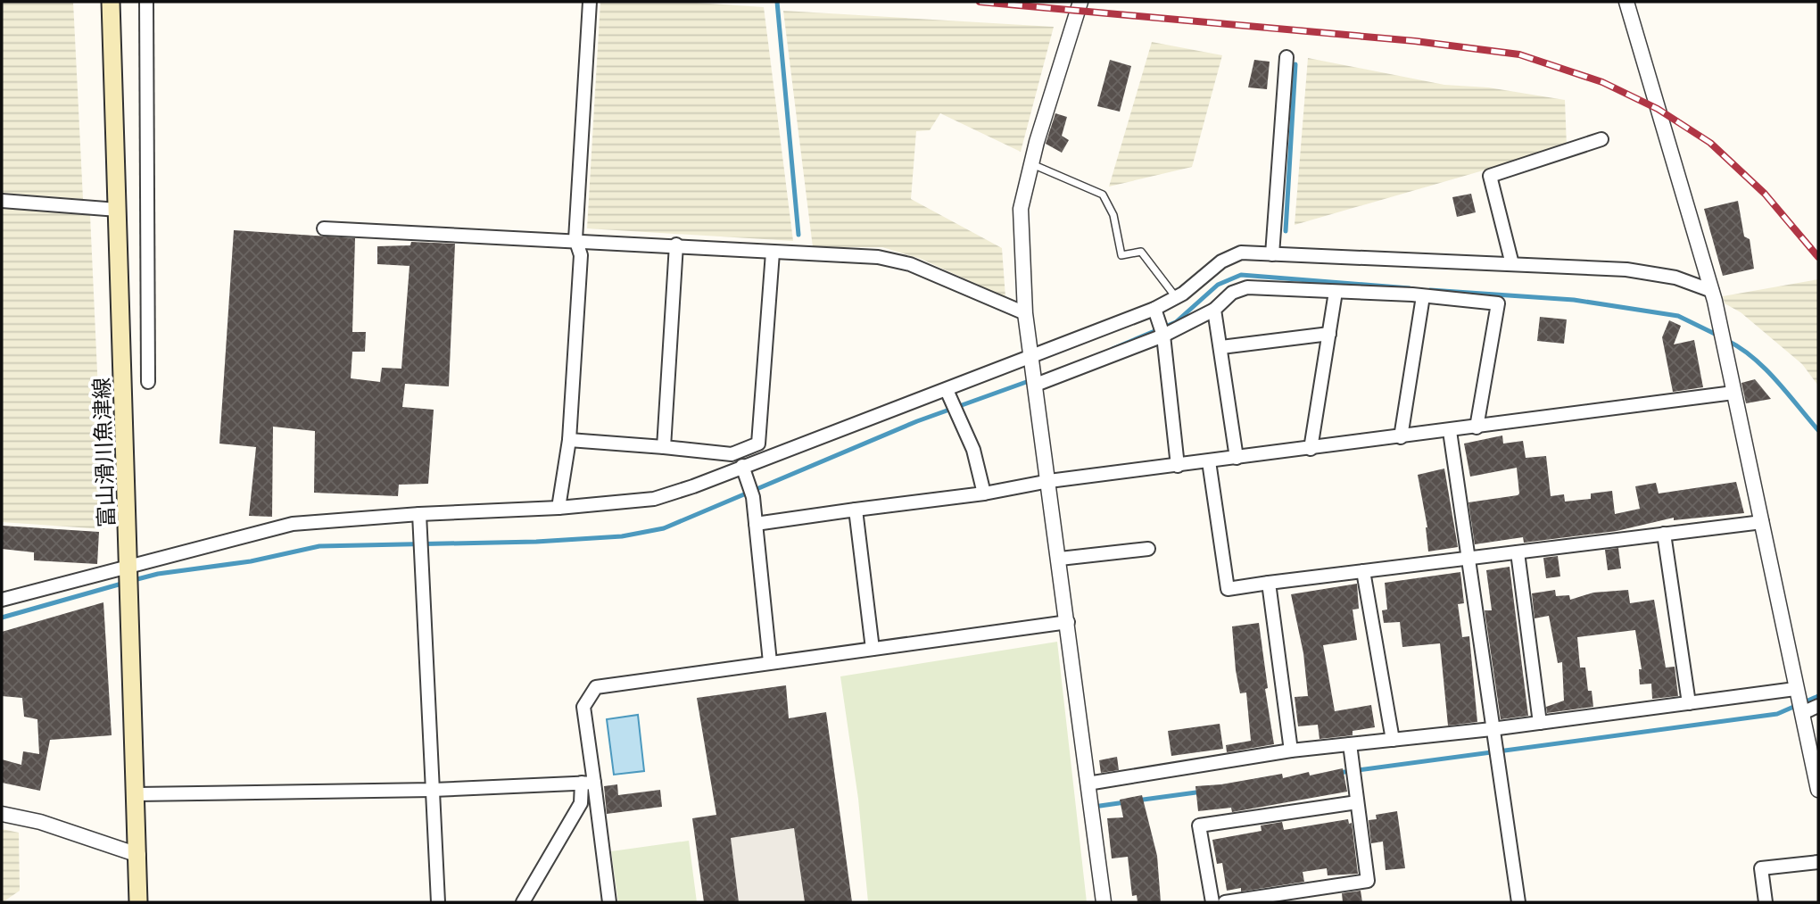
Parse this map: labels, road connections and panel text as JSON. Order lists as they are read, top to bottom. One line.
{"streets":{"main road":["富山滑川魚津線"]}}
